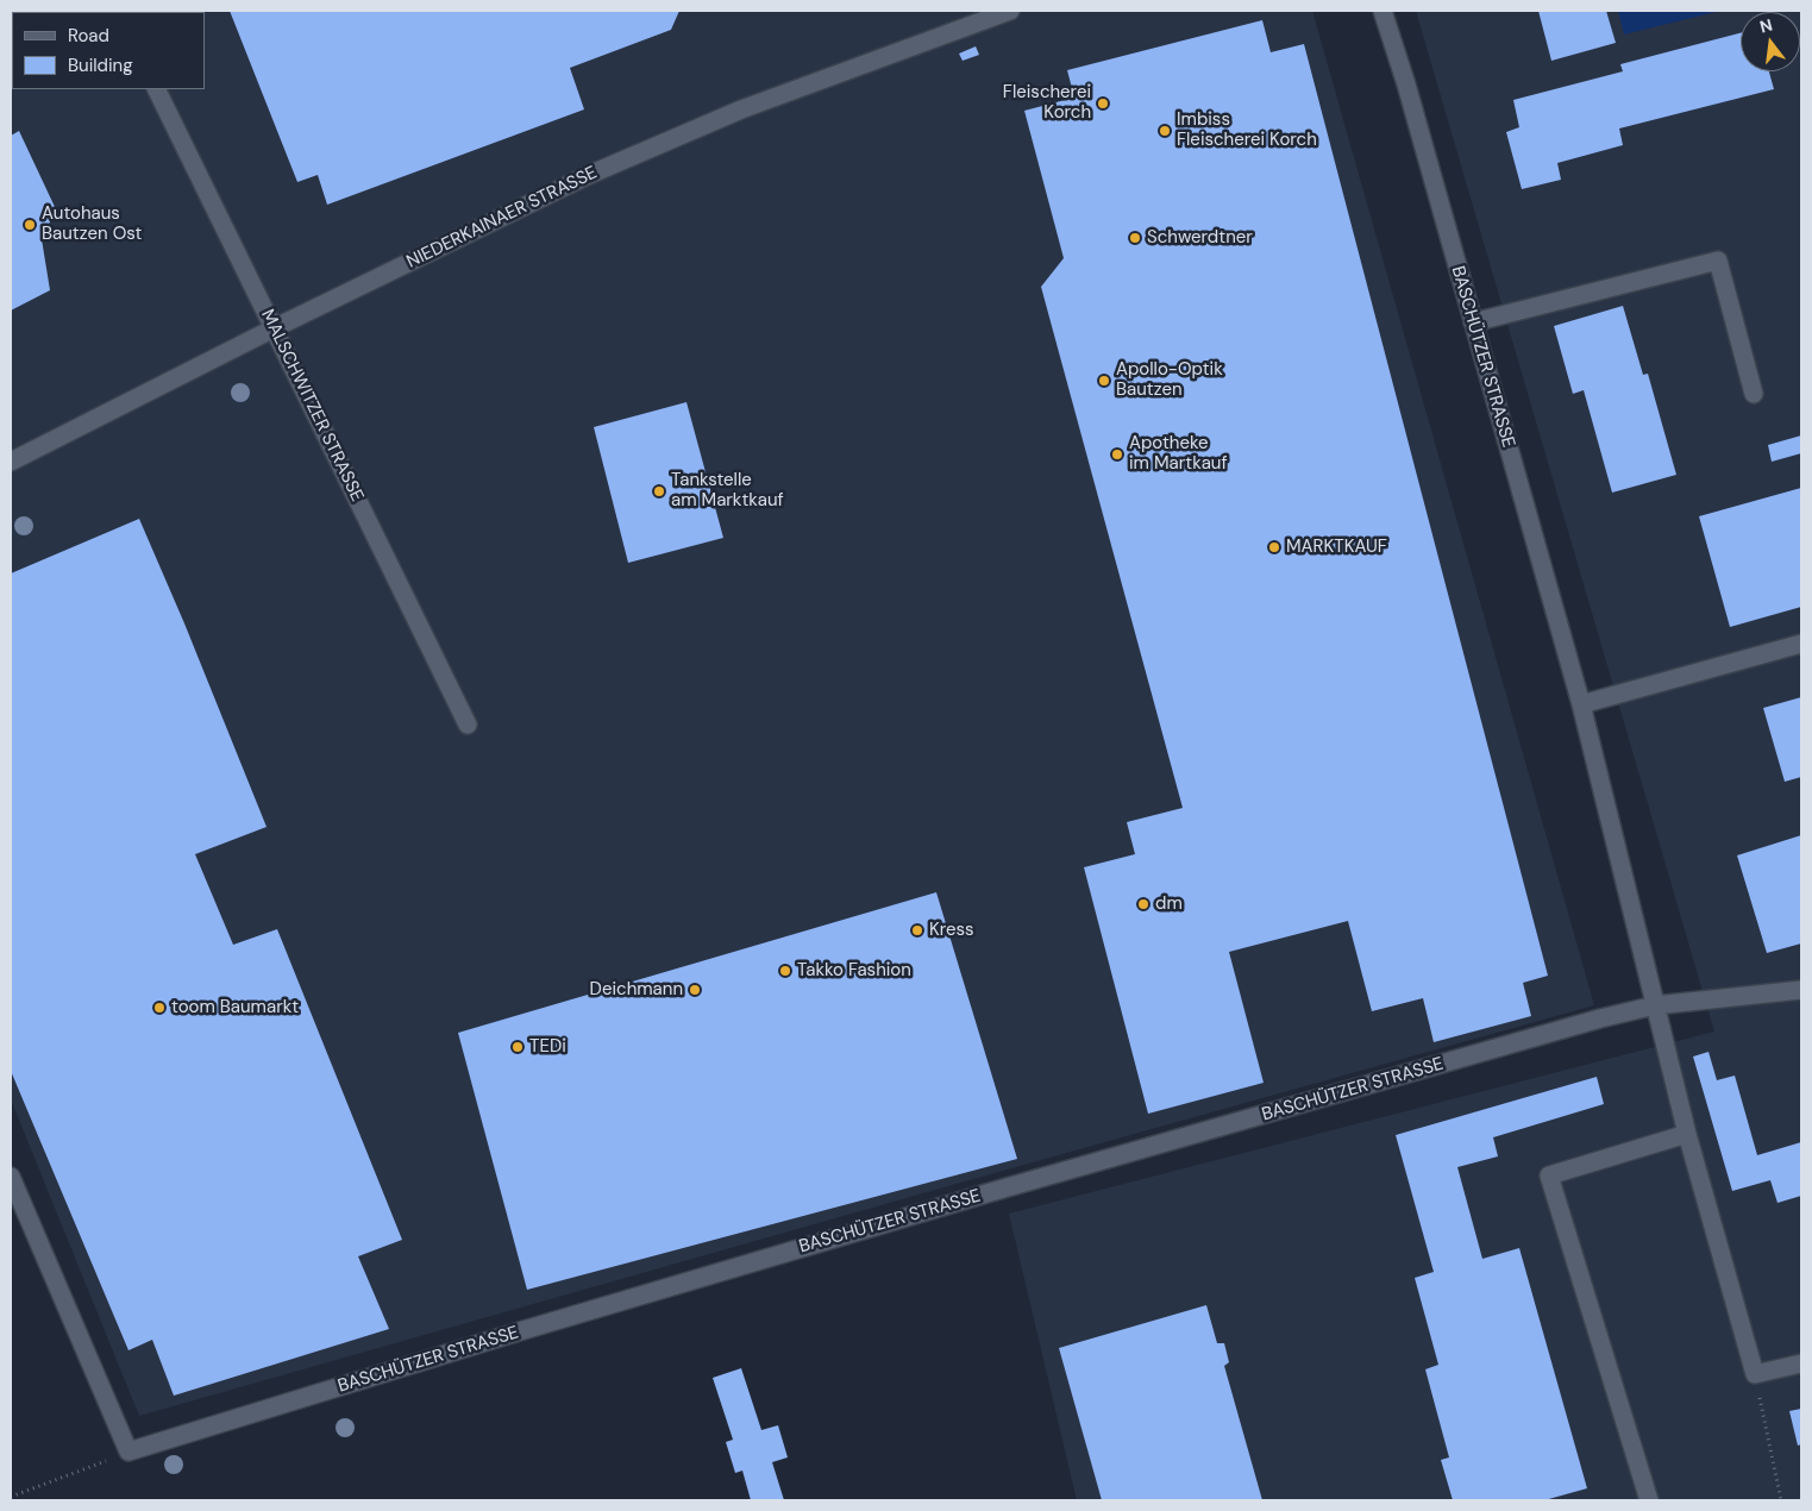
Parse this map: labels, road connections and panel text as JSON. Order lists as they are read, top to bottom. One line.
{"streets":{"street":["NIEDERKAINAER STRASSE","BASCHÜTZER STRASSE","MALSCHWITZER STRASSE"]},"crossings":[["NIEDERKAINAER STRASSE","MALSCHWITZER STRASSE"]],"places":["Fleischerei Korch","Imbiss Fleischerei Korch","Autohaus Bautzen Ost","Schwerdtner","Apollo-Optik Bautzen","Apotheke im Martkauf","Tankstelle am Marktkauf","MARKTKAUF","dm","Kress","Takko Fashion","Deichmann","toom Baumarkt","TEDi"],"legend":["Road","Building"],"north":"top"}
